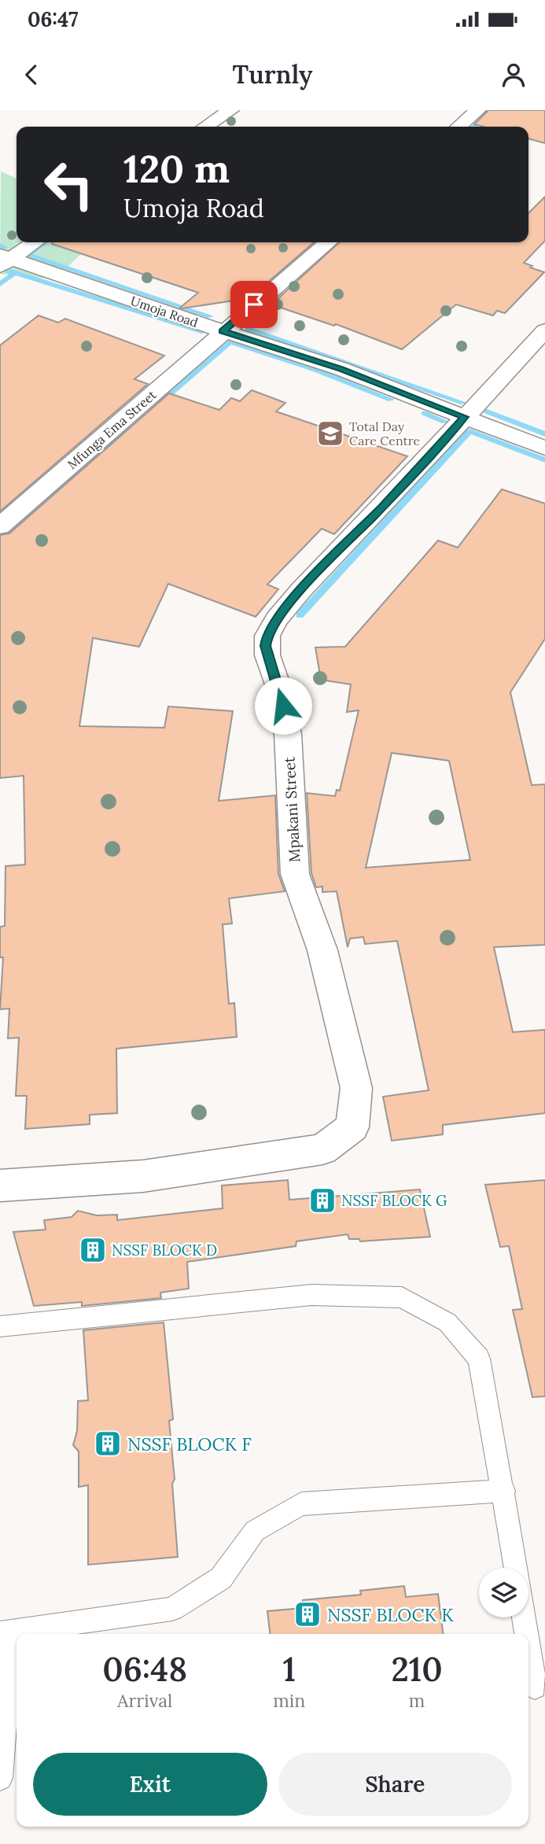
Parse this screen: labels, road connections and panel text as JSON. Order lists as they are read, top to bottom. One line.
{"streets":{"street":["Umoja Road","Mfunga Ema Street","Mpakani Street"]},"crossings":[["Umoja Road","Mfunga Ema Street"],["Umoja Road","Mpakani Street"]],"places":{"school or university":["Total Day Care Centre"],"building":["NSSF BLOCK G","NSSF BLOCK D","NSSF BLOCK F","NSSF BLOCK K"]},"page":{"status":"06:47","header":"Turnly","turn":["120 m","Umoja Road"],"eta":["06:48","Arrival","1","min","210","m"],"buttons":["Exit","Share"]}}
